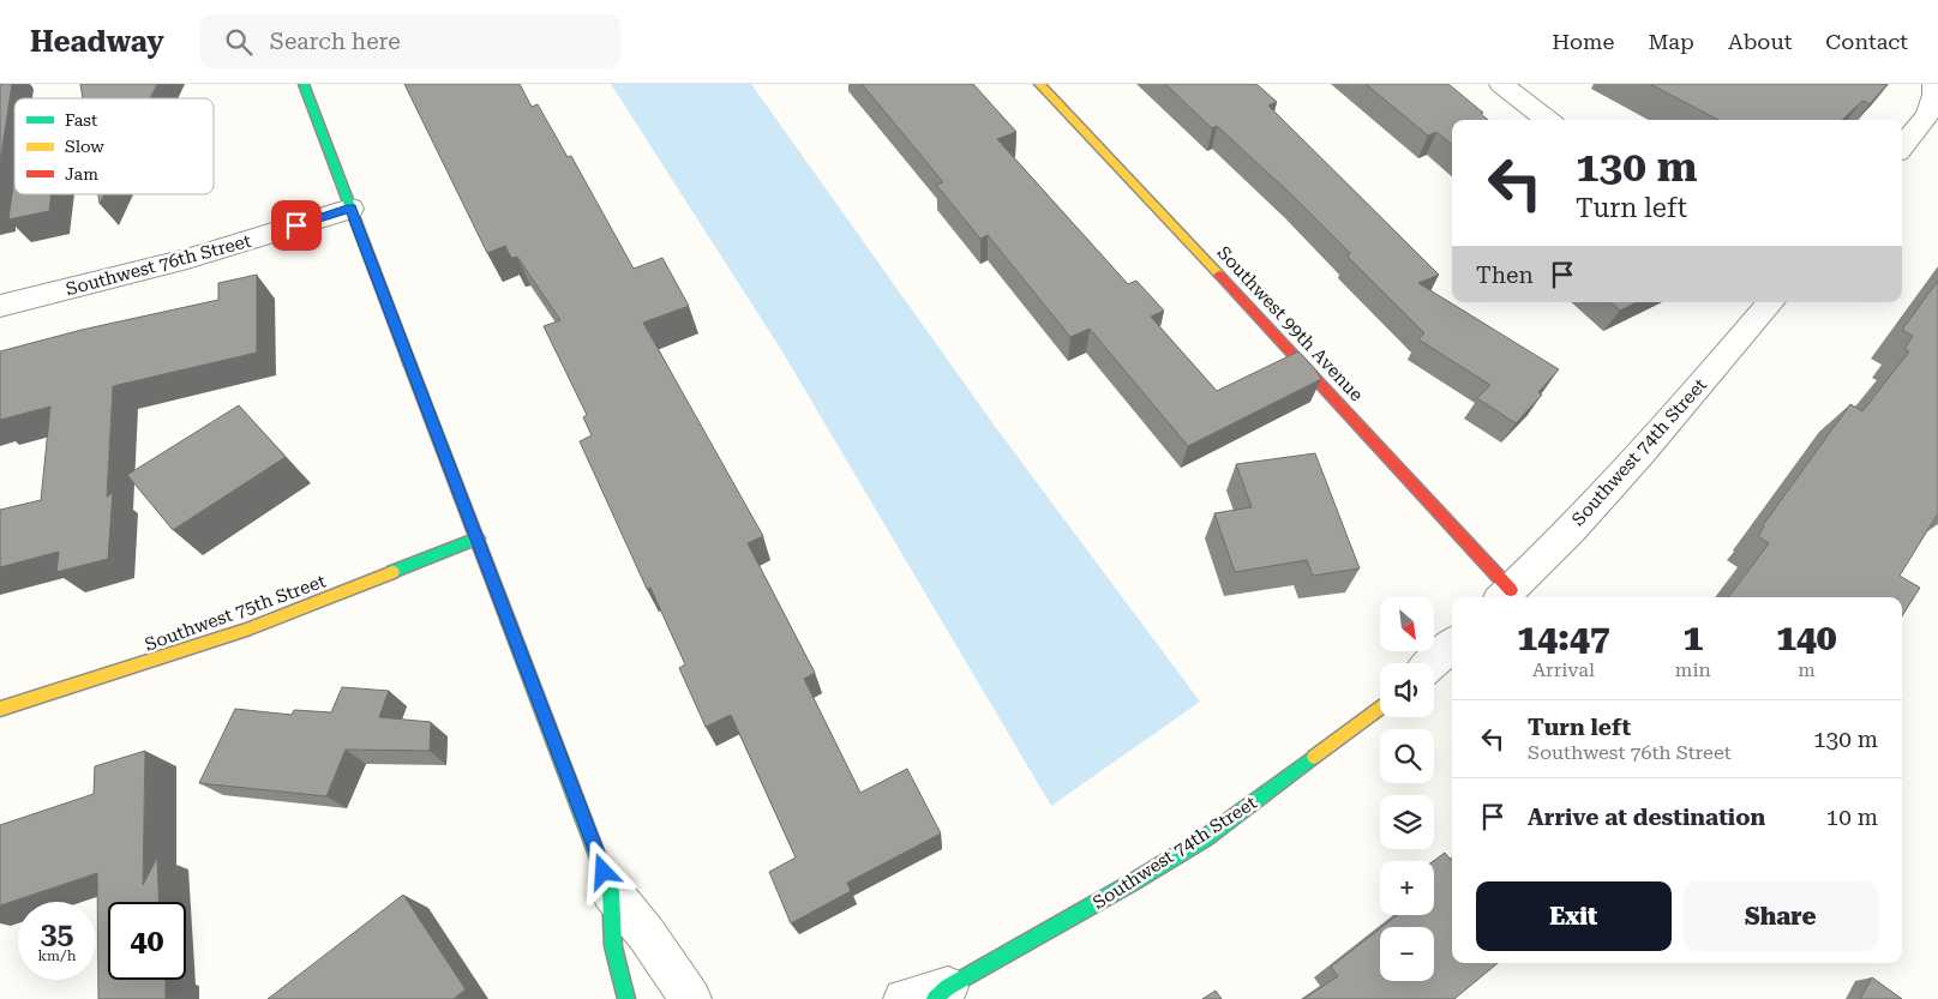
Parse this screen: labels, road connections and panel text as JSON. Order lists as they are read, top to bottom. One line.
{"streets":{"street":["Southwest 76th Street","Southwest 99th Avenue","Southwest 74th Street","Southwest 75th Street"]},"crossings":[["Southwest 99th Avenue","Southwest 74th Street"]],"legend":["Fast","Slow","Jam"],"north":"bottom right","page":{"header":"Headway","search":"Search here","nav":["Home","Map","About","Contact"],"turn":["130 m","Turn left"],"then":"Then","map_buttons":["+","−"],"eta":["14:47","Arrival","1","min","140","m"],"list":[{"name":"Turn left","note":"Southwest 76th Street","value":"130 m"},{"name":"Arrive at destination","value":"10 m"}],"buttons":["Exit","Share"],"speed":"35 km/h","limit":"40"}}
